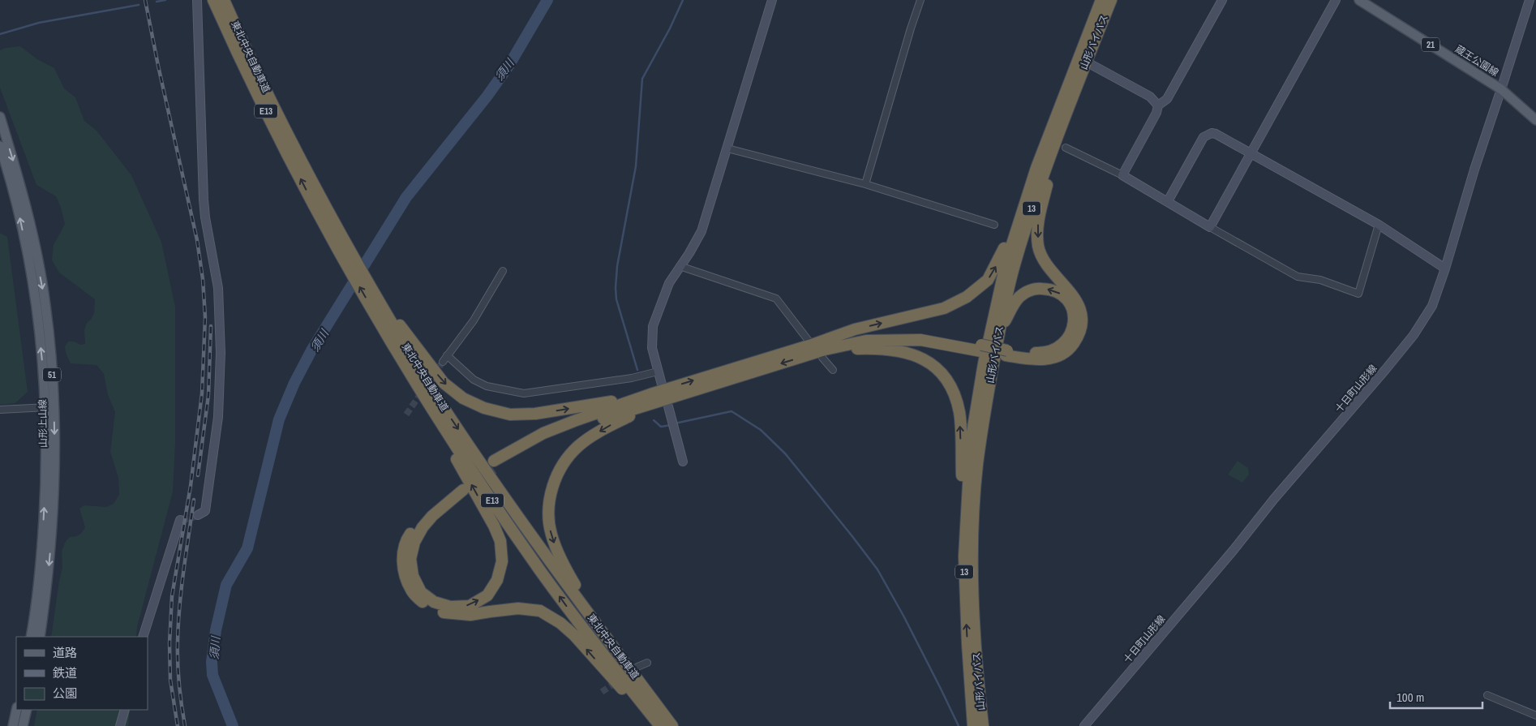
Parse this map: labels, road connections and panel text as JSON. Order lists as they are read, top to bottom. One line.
{"streets":{"highway":["山形バイパス","東北中央自動車道","E13","13"],"main road":["21","蔵王公園線","51","山形上山線"],"street":["十日町山形線"]},"crossings":[["蔵王公園線","十日町山形線"]],"water":["須川"],"legend":["道路","鉄道","公園"],"scale_bar":"100 m"}
